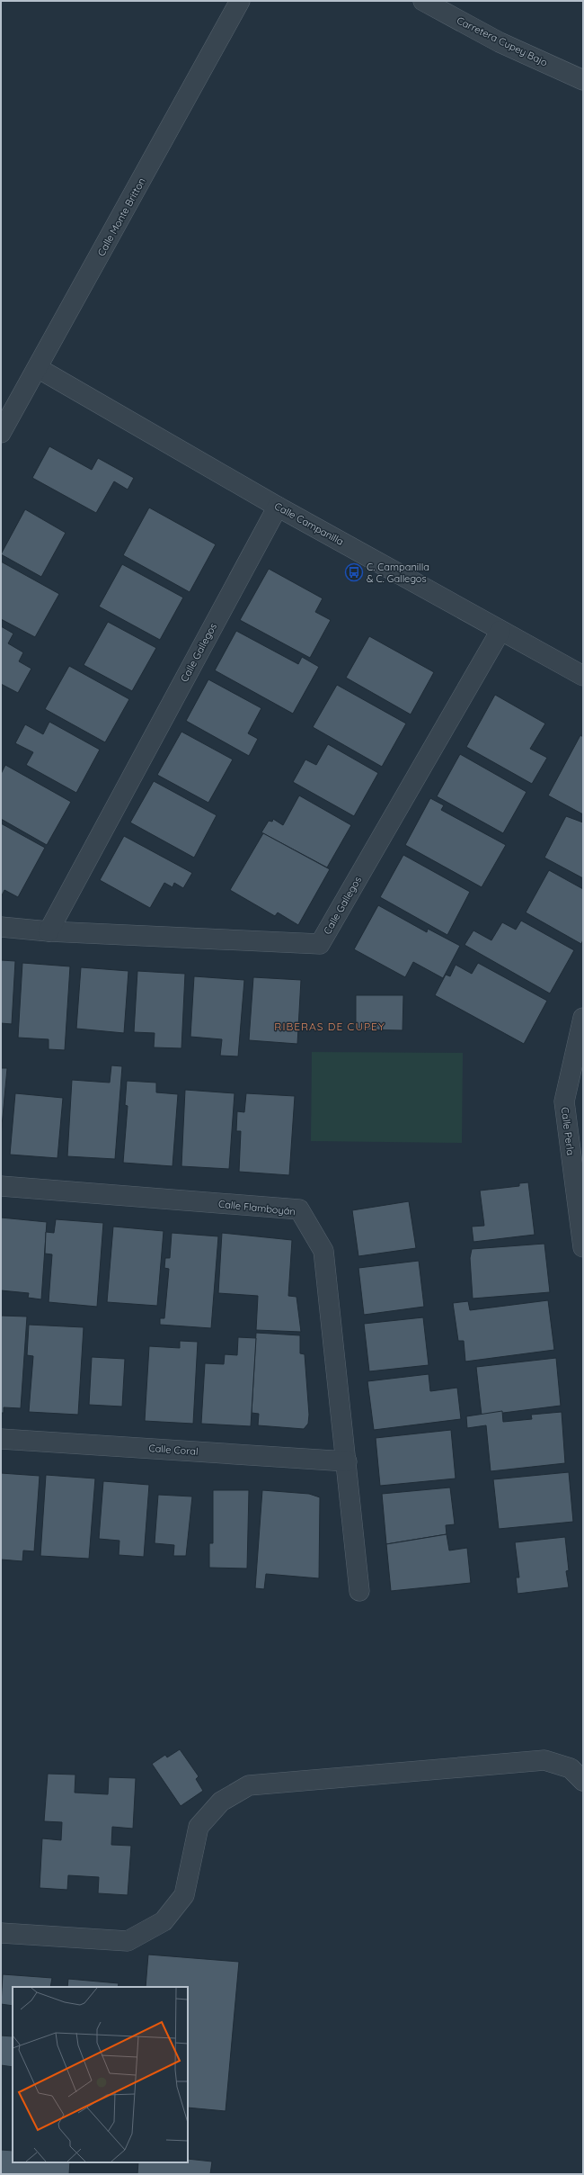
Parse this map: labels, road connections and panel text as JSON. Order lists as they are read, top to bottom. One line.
{"streets":{"street":["Carretera Cupey Bajo","Calle Monte Britton","Calle Campanilla","Calle Gallegos","Calle Perla","Calle Flamboyán","Calle Coral"]},"crossings":[["Calle Monte Britton","Calle Campanilla"],["Calle Campanilla","Calle Gallegos"],["Calle Flamboyán","Calle Coral"]],"districts":["RIBERAS DE CUPEY"],"places":{"bus stop":["C. Campanilla & C. Gallegos"]}}
